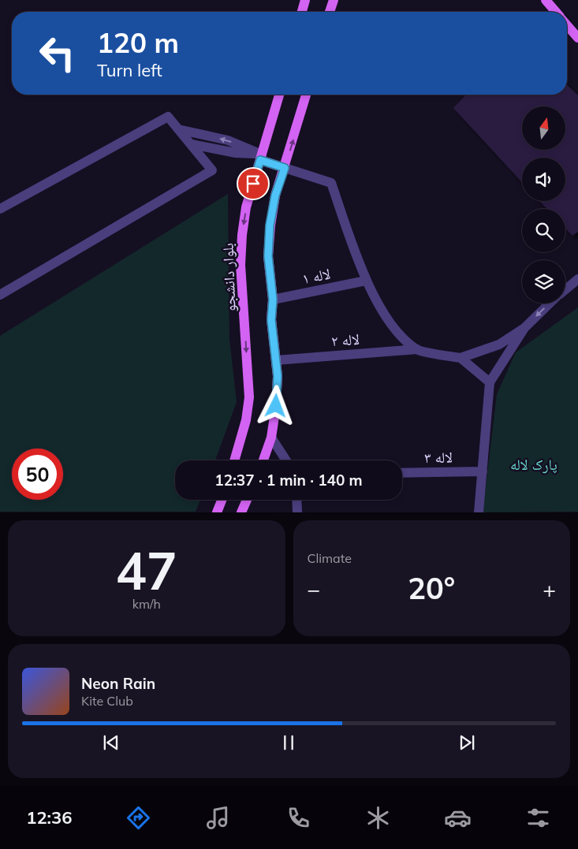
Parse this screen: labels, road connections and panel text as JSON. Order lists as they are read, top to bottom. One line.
{"streets":{"main road":["بلوار دانشجو"],"street":["لاله ۱","لاله ۲","لاله ۳"]},"parks":["پارک لاله"],"north":"top","page":{"turn":["120 m","Turn left"],"limit":"50","trip":"12:37 · 1 min · 140 m","tile":[["47","km/h"],"Climate"],"heat":["−","20°","+"],"song":["Neon Rain","Kite Club"],"tabs":"12:36"}}
